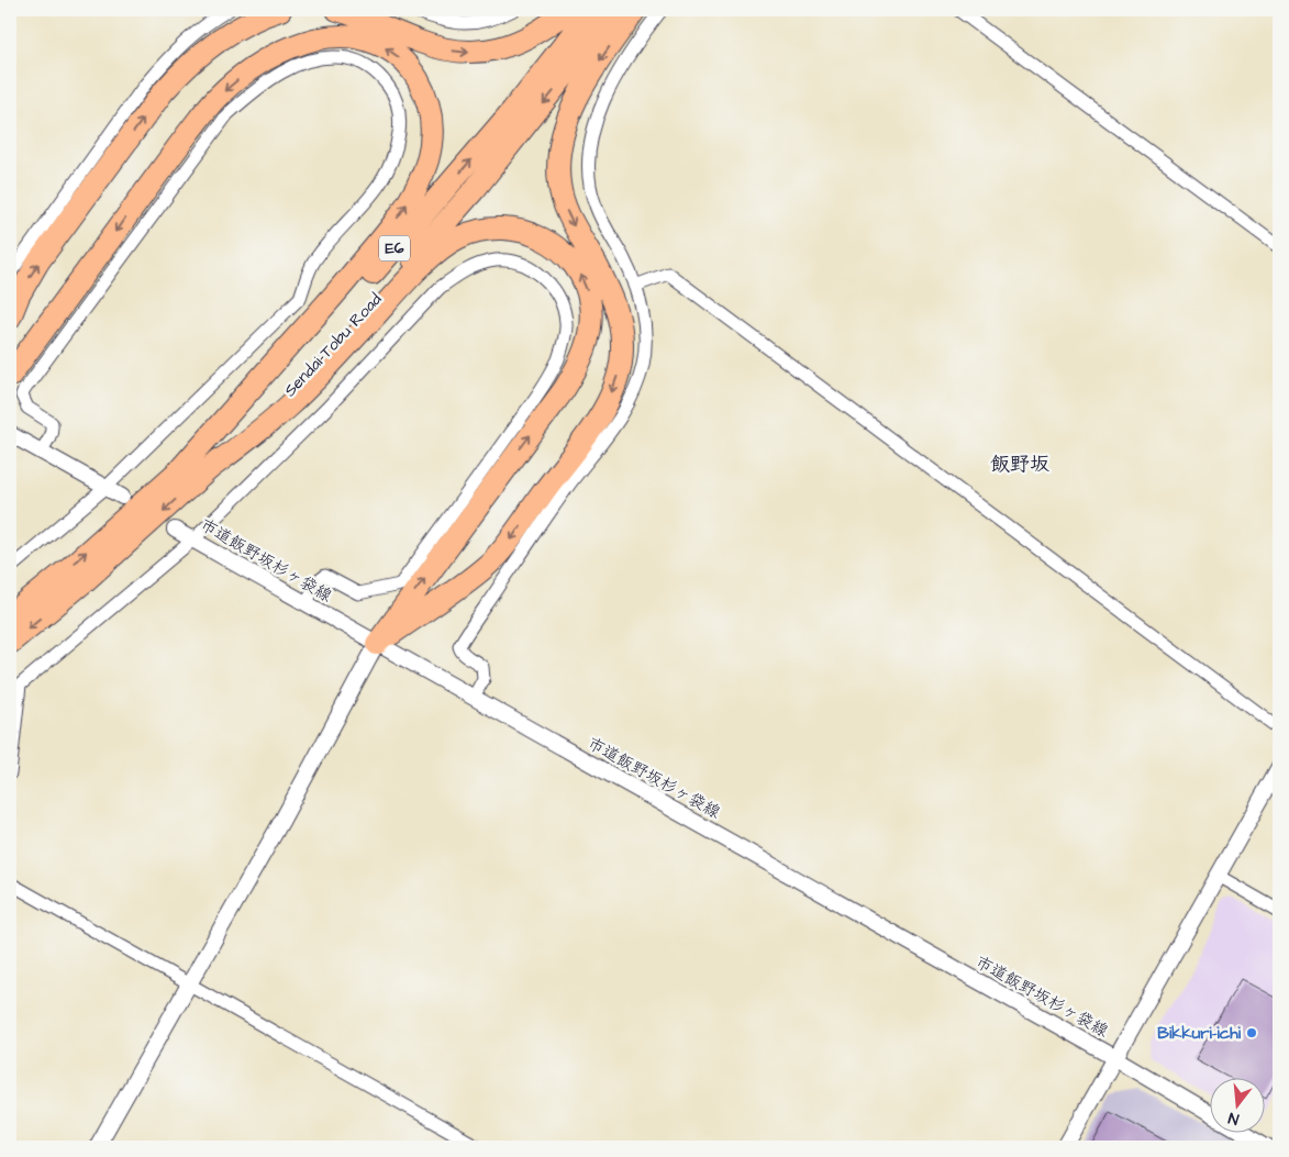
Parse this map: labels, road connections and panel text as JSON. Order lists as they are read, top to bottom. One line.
{"streets":{"highway":["E6","Sendai-Tobu Road"],"street":["市道飯野坂杉ヶ袋線"]},"districts":["飯野坂"],"places":["Bikkuri-ichi"],"north":"bottom"}
